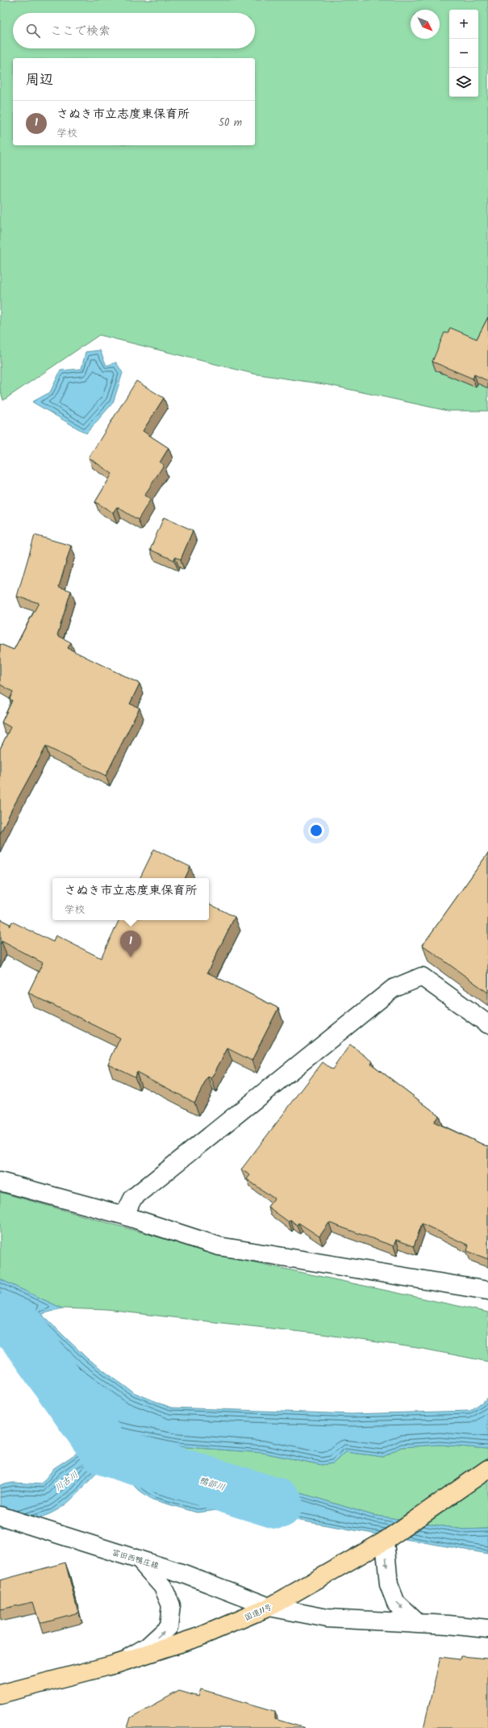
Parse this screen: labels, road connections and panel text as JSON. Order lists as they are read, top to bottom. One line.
{"streets":{"highway":["国道11号"],"street":["富田西鴨庄線"]},"crossings":[["富田西鴨庄線","国道11号"]],"water":["川古川","鴨部川"],"north":"bottom right","page":{"map_buttons":["+","−"],"search":"ここで検索","heading":"周辺","list":[{"mark":"1","name":"さぬき市立志度東保育所","note":"学校","value":"50 m"}],"popup":["さぬき市立志度東保育所","学校"],"pins":"1"}}
